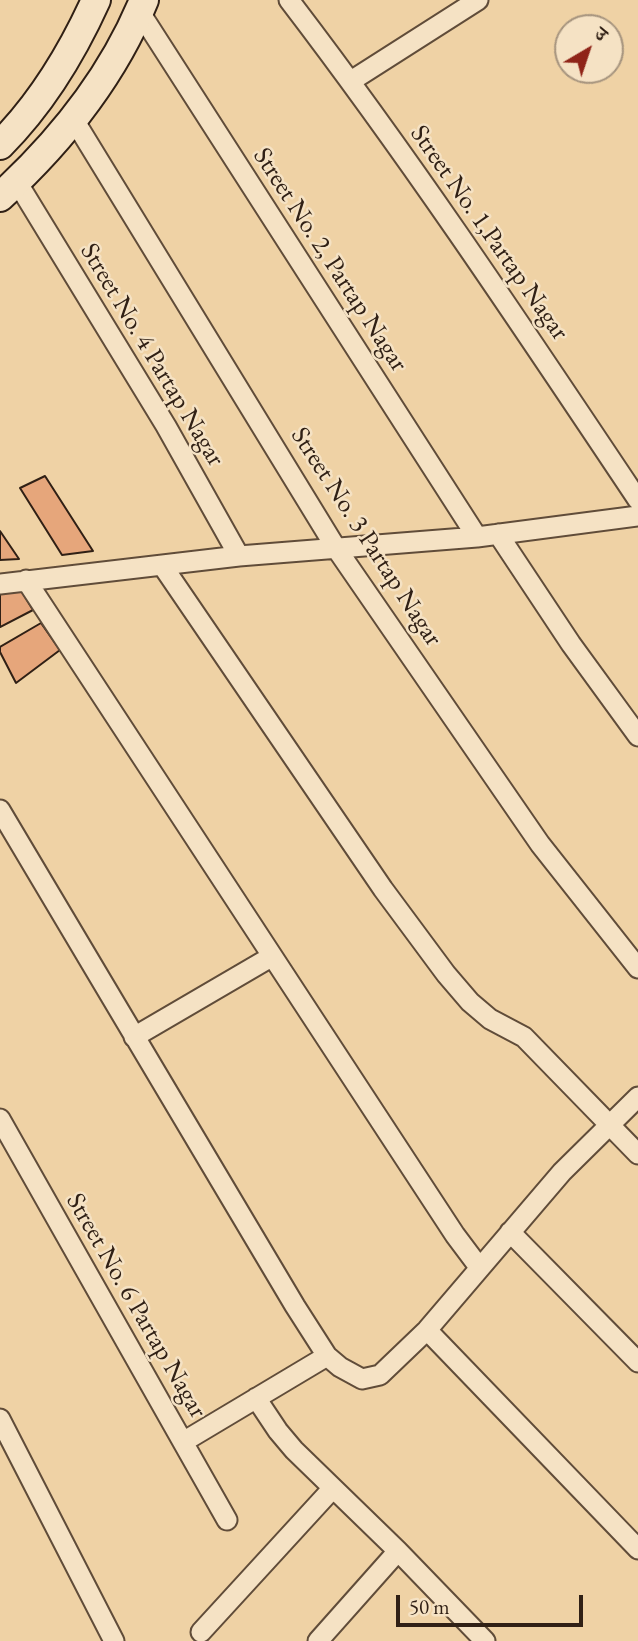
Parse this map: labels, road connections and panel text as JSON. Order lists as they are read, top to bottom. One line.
{"streets":{"street":["Street No. 1,Partap Nagar","Street No. 2, Partap Nagar","Street No. 4 Partap Nagar","Street No. 3 Partap Nagar","Street No. 6 Partap Nagar"]},"scale_bar":"50 m","north":"top right"}
